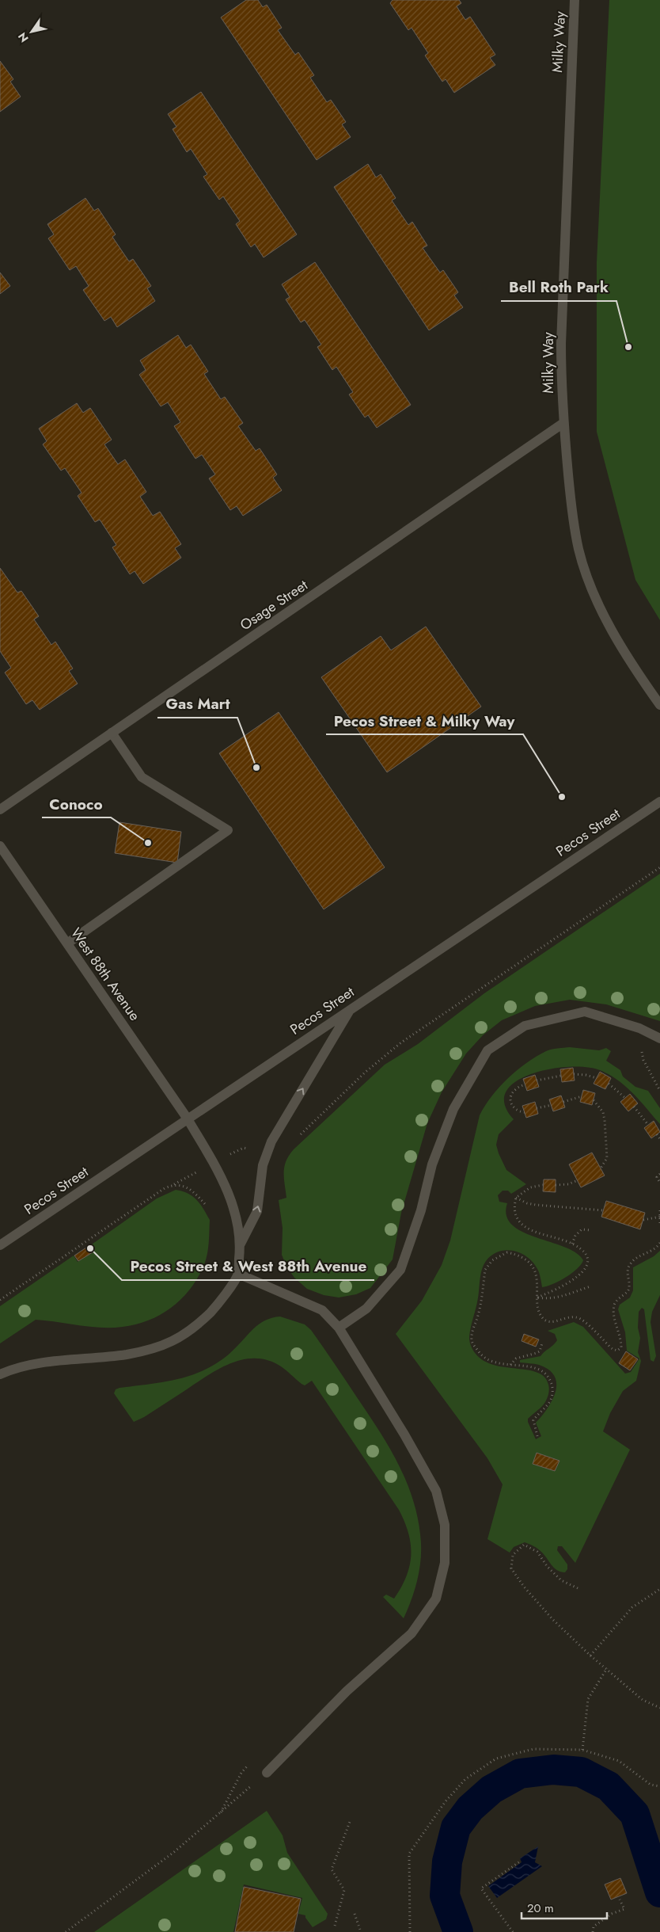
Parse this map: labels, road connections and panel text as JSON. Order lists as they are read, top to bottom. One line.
{"streets":{"street":["Milky Way","Osage Street","Pecos Street","West 88th Avenue"]},"crossings":[["Milky Way","Osage Street"],["Pecos Street","West 88th Avenue"]],"places":["Bell Roth Park","Gas Mart","Pecos Street & Milky Way","Conoco","Pecos Street & West 88th Avenue"],"scale_bar":"20 m","north":"bottom left"}
